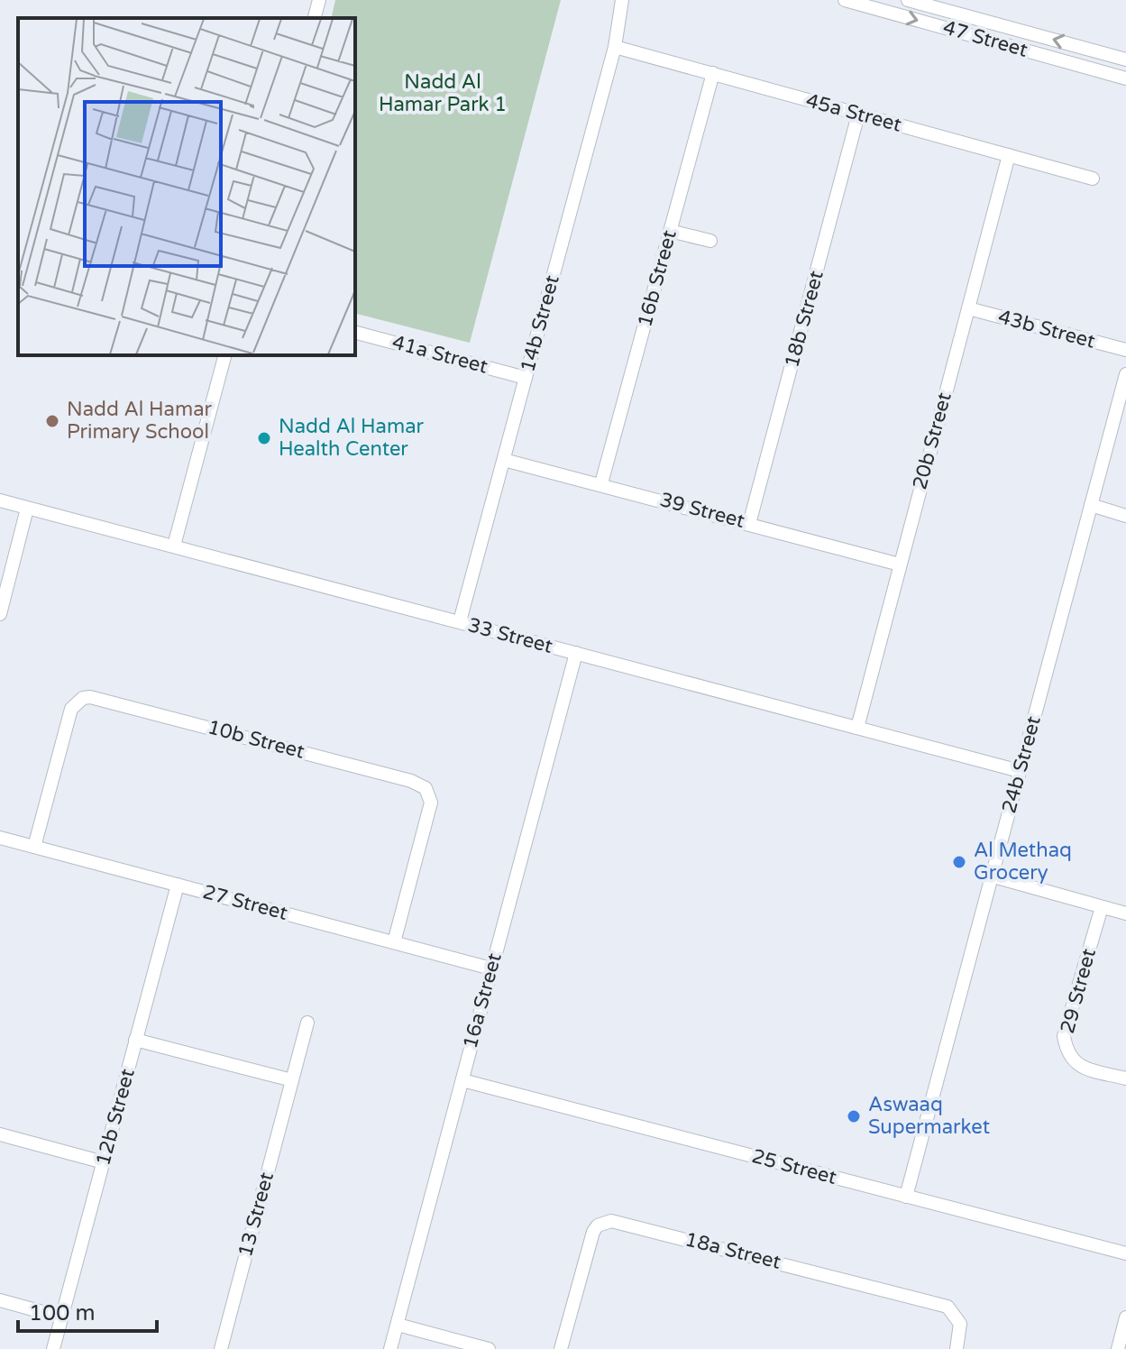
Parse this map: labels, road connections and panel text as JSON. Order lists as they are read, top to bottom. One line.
{"streets":{"street":["47 Street","45a Street","16b Street","18b Street","14b Street","43b Street","41a Street","20b Street","39 Street","33 Street","10b Street","24b Street","27 Street","29 Street","16a Street","12b Street","25 Street","13 Street","18a Street"]},"crossings":[["45a Street","16b Street"],["45a Street","18b Street"],["45a Street","14b Street"],["45a Street","20b Street"],["16b Street","39 Street"],["18b Street","39 Street"],["14b Street","41a Street"],["14b Street","39 Street"],["14b Street","33 Street"],["43b Street","20b Street"],["20b Street","39 Street"],["20b Street","33 Street"],["33 Street","24b Street"],["33 Street","16a Street"],["10b Street","27 Street"],["24b Street","25 Street"],["27 Street","16a Street"],["27 Street","12b Street"],["16a Street","25 Street"]],"parks":["Nadd Al Hamar Park 1"],"places":["Nadd Al Hamar Primary School","Nadd Al Hamar Health Center","Al Methaq Grocery","Aswaaq Supermarket"],"scale_bar":"100 m"}
